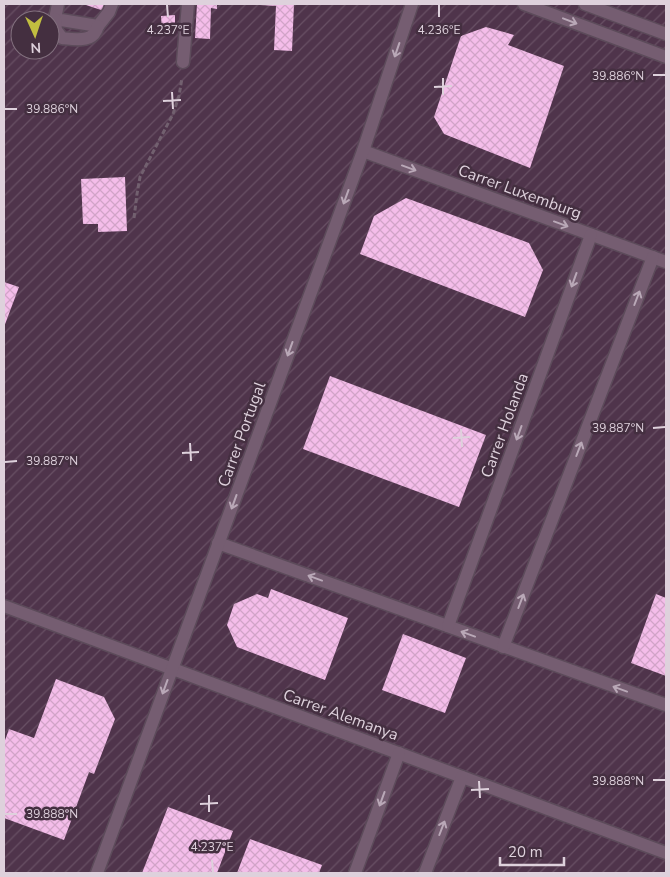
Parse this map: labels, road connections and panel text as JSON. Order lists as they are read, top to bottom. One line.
{"streets":{"street":["Carrer Luxemburg","Carrer Holanda","Carrer Portugal","Carrer Alemanya"]},"crossings":[["Carrer Luxemburg","Carrer Holanda"],["Carrer Luxemburg","Carrer Portugal"],["Carrer Portugal","Carrer Alemanya"]],"one_way":["Carrer Luxemburg","Carrer Portugal"],"scale_bar":"20 m","north":"bottom","coordinates":["4.237°E","4.236°E","39.886°N","39.887°N","39.888°N"]}
